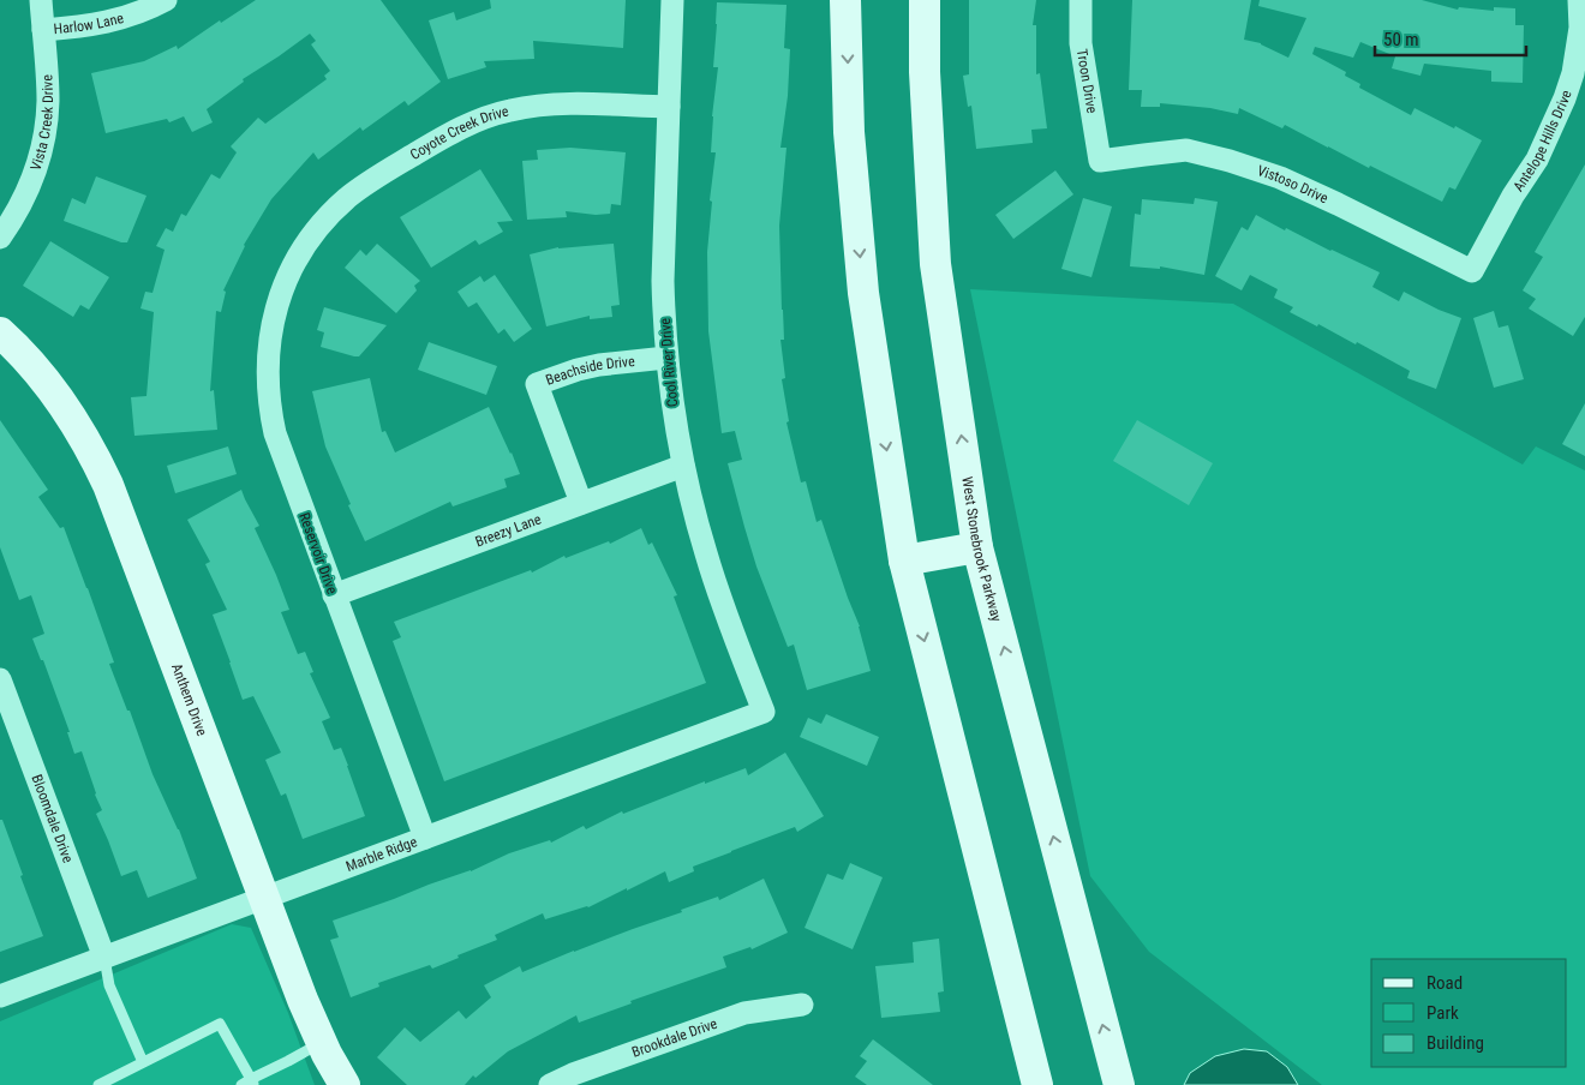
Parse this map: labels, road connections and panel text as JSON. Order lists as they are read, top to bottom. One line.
{"streets":{"street":["Harlow Lane","Troon Drive","Vista Creek Drive","Coyote Creek Drive","Antelope Hills Drive","Vistoso Drive","Cool River Drive","Beachside Drive","Breezy Lane","West Stonebrook Parkway","Reservoir Drive","Anthem Drive","Bloomdale Drive","Marble Ridge","Brookdale Drive"]},"crossings":[["Harlow Lane","Vista Creek Drive"],["Troon Drive","Vistoso Drive"],["Coyote Creek Drive","Cool River Drive"],["Coyote Creek Drive","Reservoir Drive"],["Antelope Hills Drive","Vistoso Drive"],["Cool River Drive","Beachside Drive"],["Cool River Drive","Breezy Lane"],["Cool River Drive","Marble Ridge"],["Beachside Drive","Breezy Lane"],["Breezy Lane","Reservoir Drive"],["Reservoir Drive","Marble Ridge"],["Anthem Drive","Marble Ridge"],["Bloomdale Drive","Marble Ridge"]],"legend":["Road","Park","Building"],"scale_bar":"50 m"}
